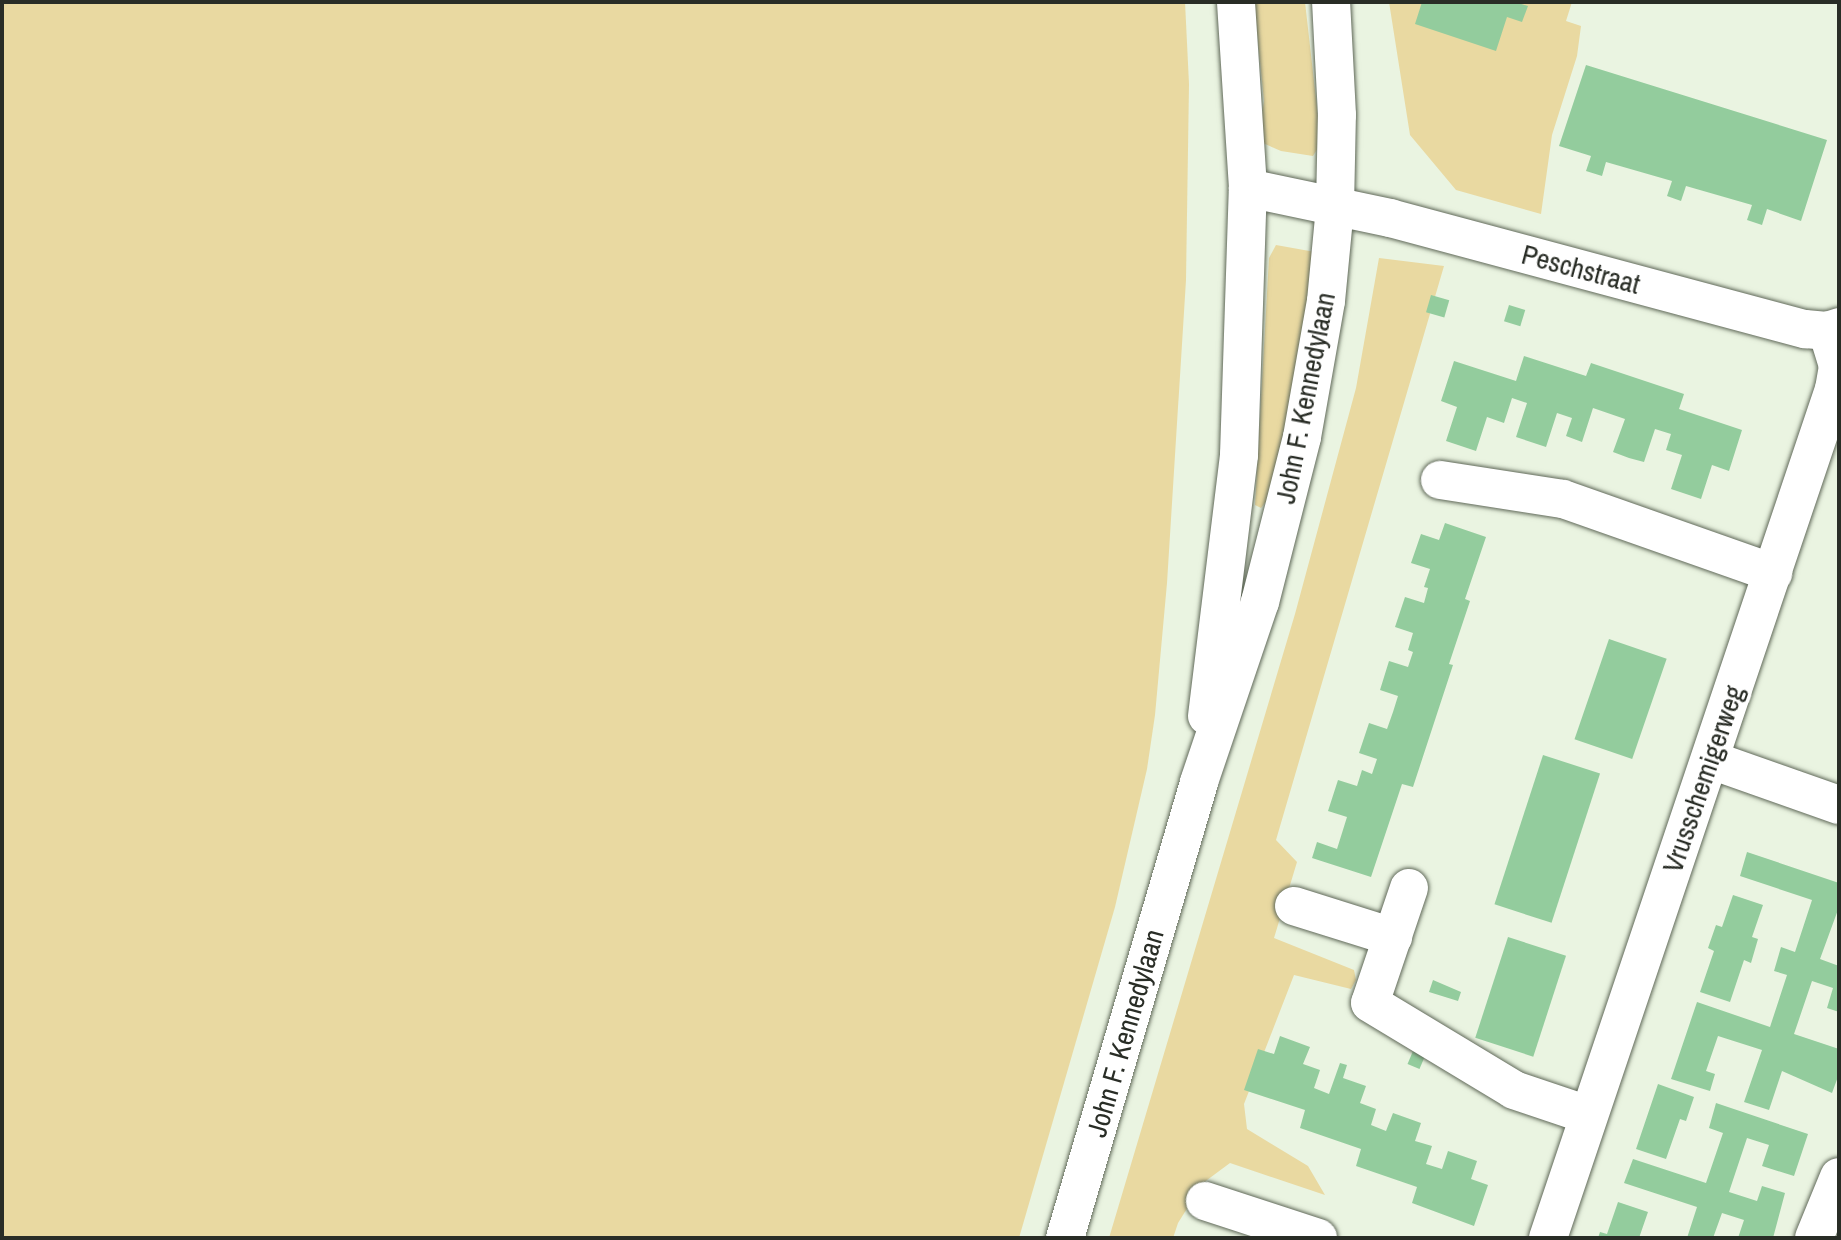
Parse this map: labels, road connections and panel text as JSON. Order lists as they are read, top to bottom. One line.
{"streets":{"street":["Peschstraat","John F. Kennedylaan","Vrusschemigerweg"]},"crossings":[["Peschstraat","John F. Kennedylaan"],["Peschstraat","Vrusschemigerweg"]]}
